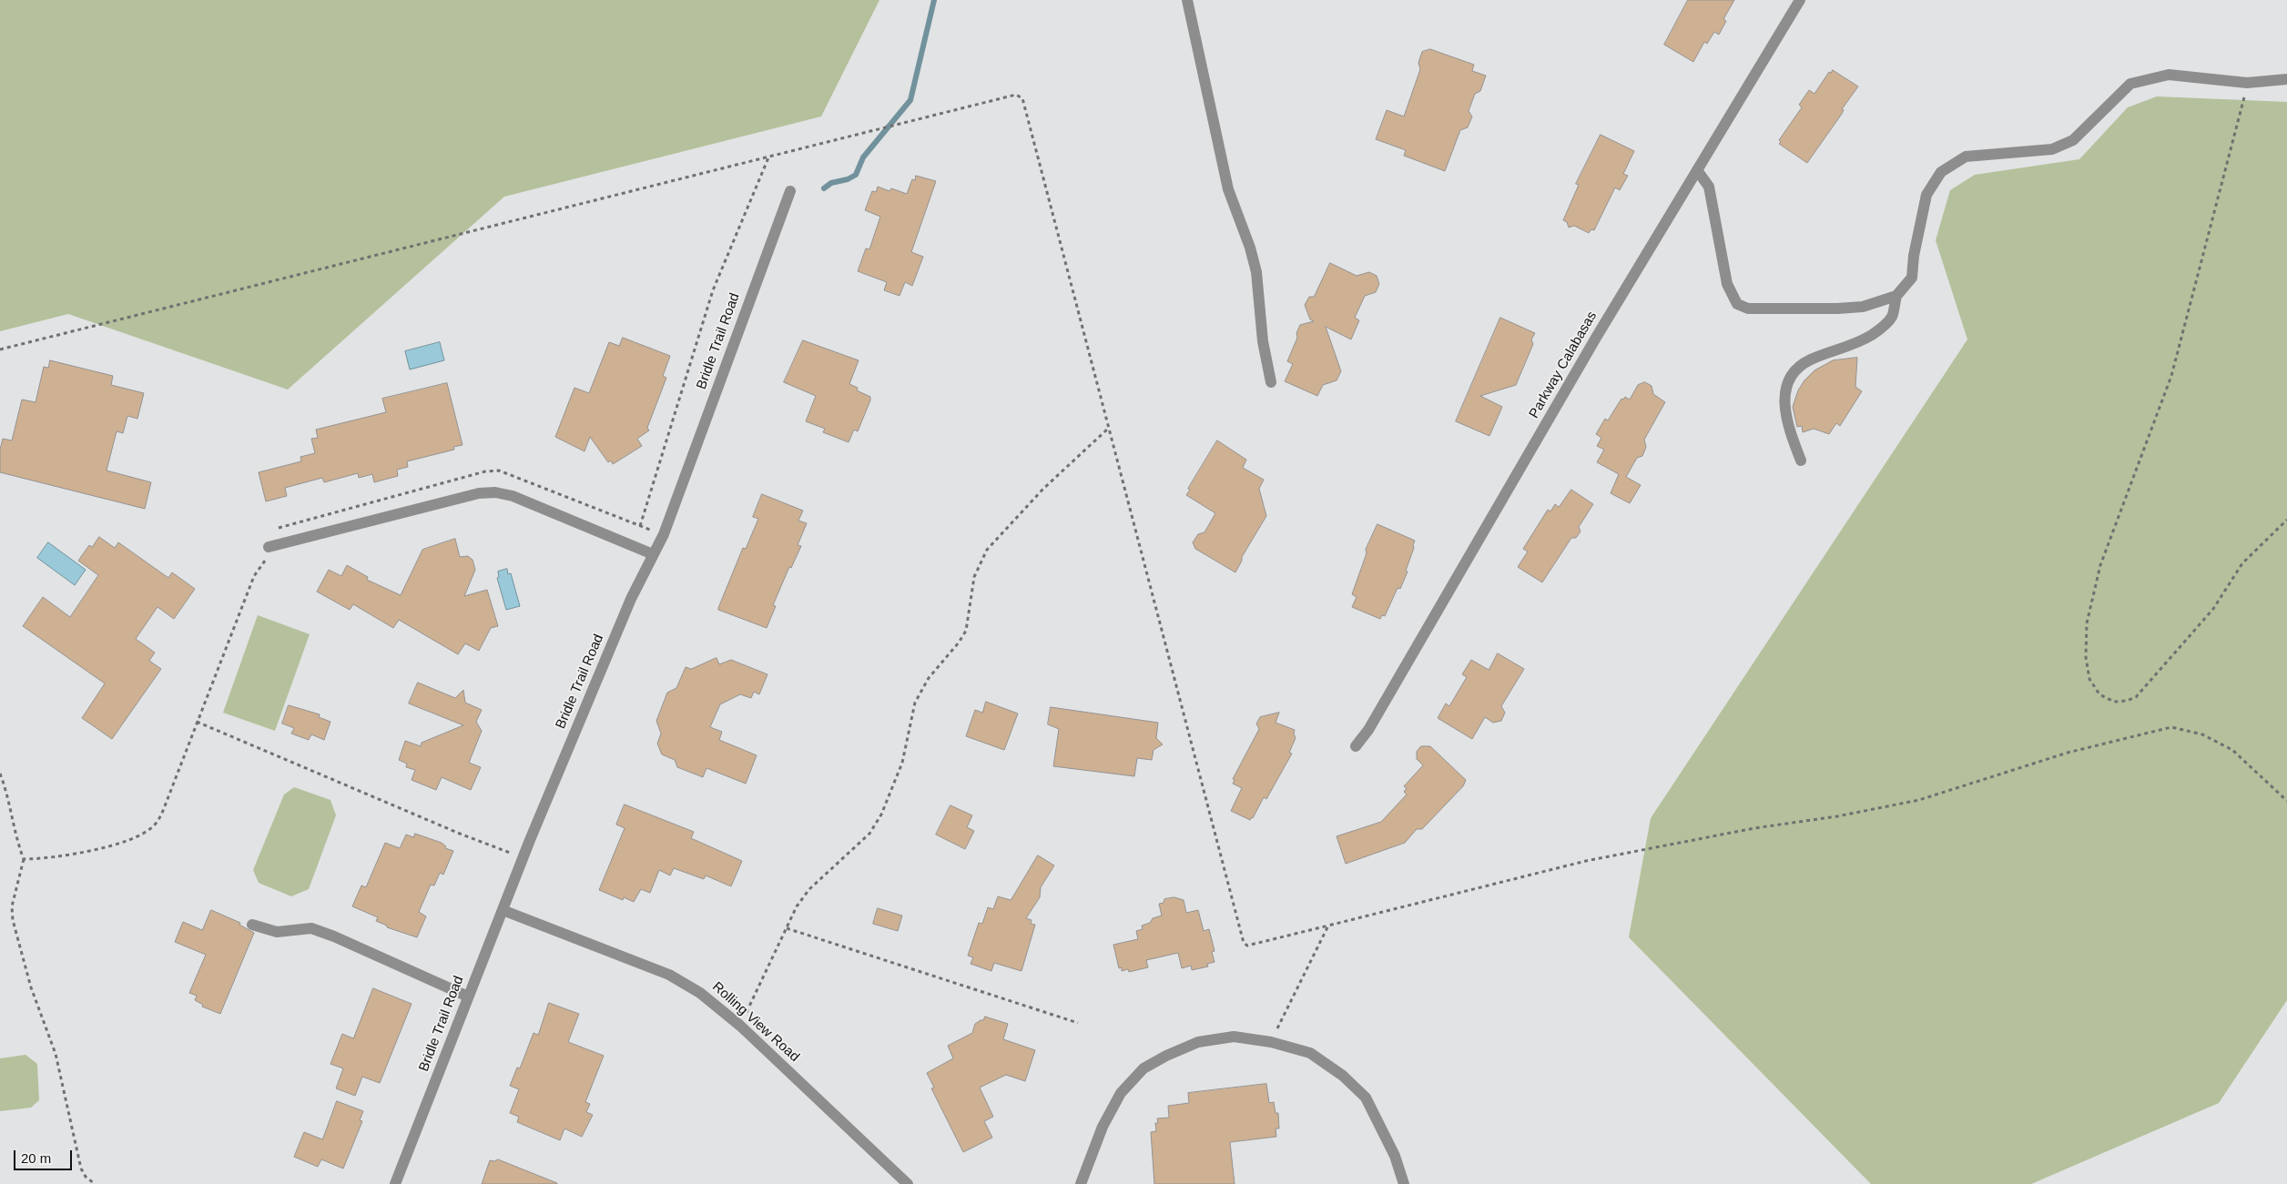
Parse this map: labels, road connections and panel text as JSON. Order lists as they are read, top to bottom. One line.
{"streets":{"street":["Bridle Trail Road","Parkway Calabasas","Rolling View Road"]},"crossings":[["Bridle Trail Road","Rolling View Road"]],"scale_bar":"20 m"}
